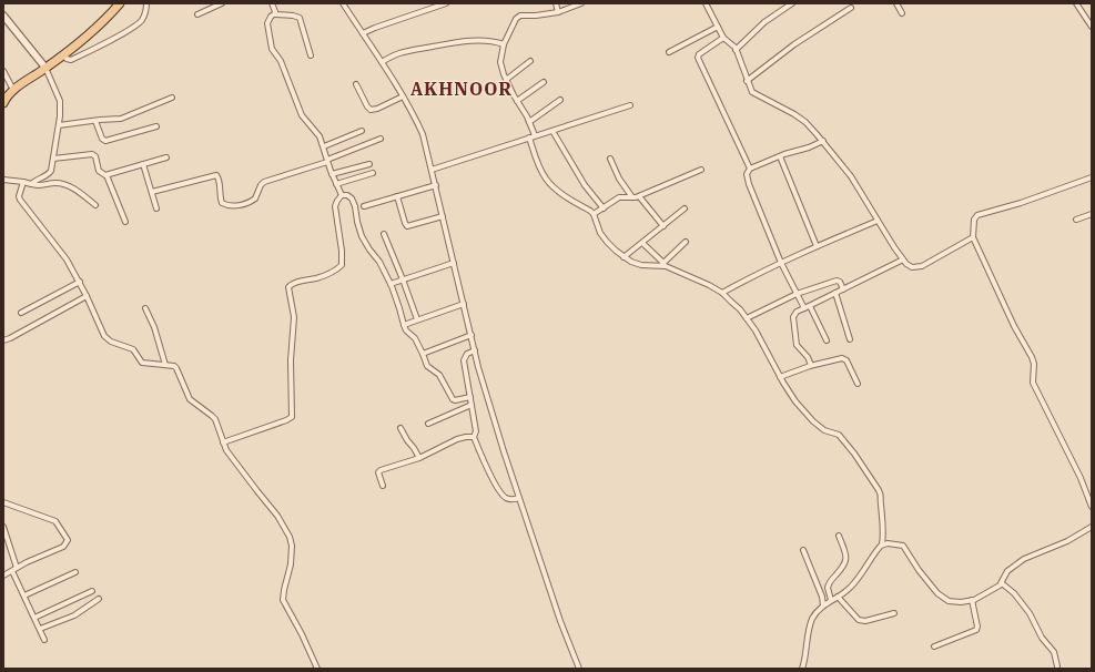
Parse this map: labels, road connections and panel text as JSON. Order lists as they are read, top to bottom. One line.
{"districts":["AKHNOOR"]}
